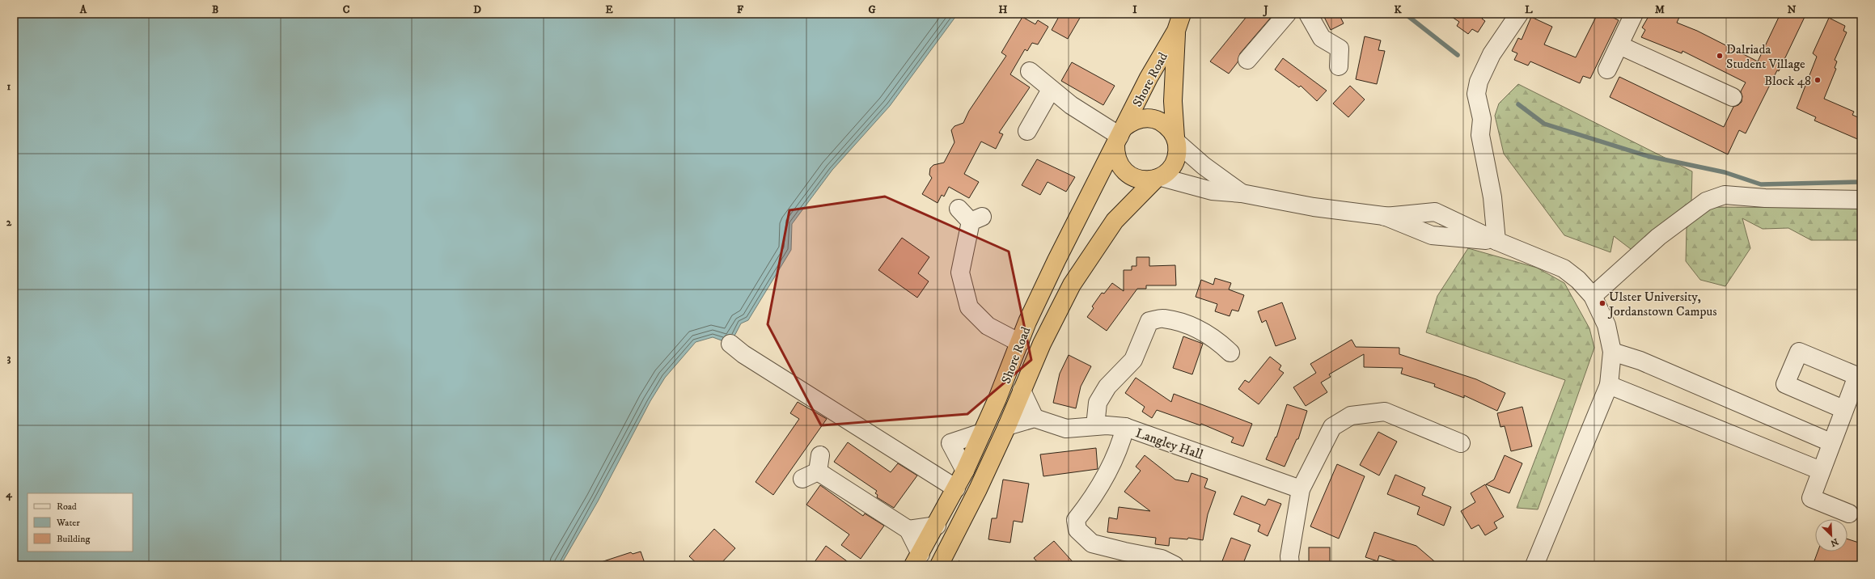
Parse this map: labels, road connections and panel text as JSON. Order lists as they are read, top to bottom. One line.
{"streets":{"highway":["Shore Road"],"street":["Langley Hall"]},"places":["Dalriada Student Village","Block 48","Ulster University, Jordanstown Campus"],"legend":["Road","Water","Building"],"north":"bottom right","grid":{"columns":["A","B","C","D","E","F","G","H","I","J","K","L","M","N"],"rows":["1","2","3","4"]}}
